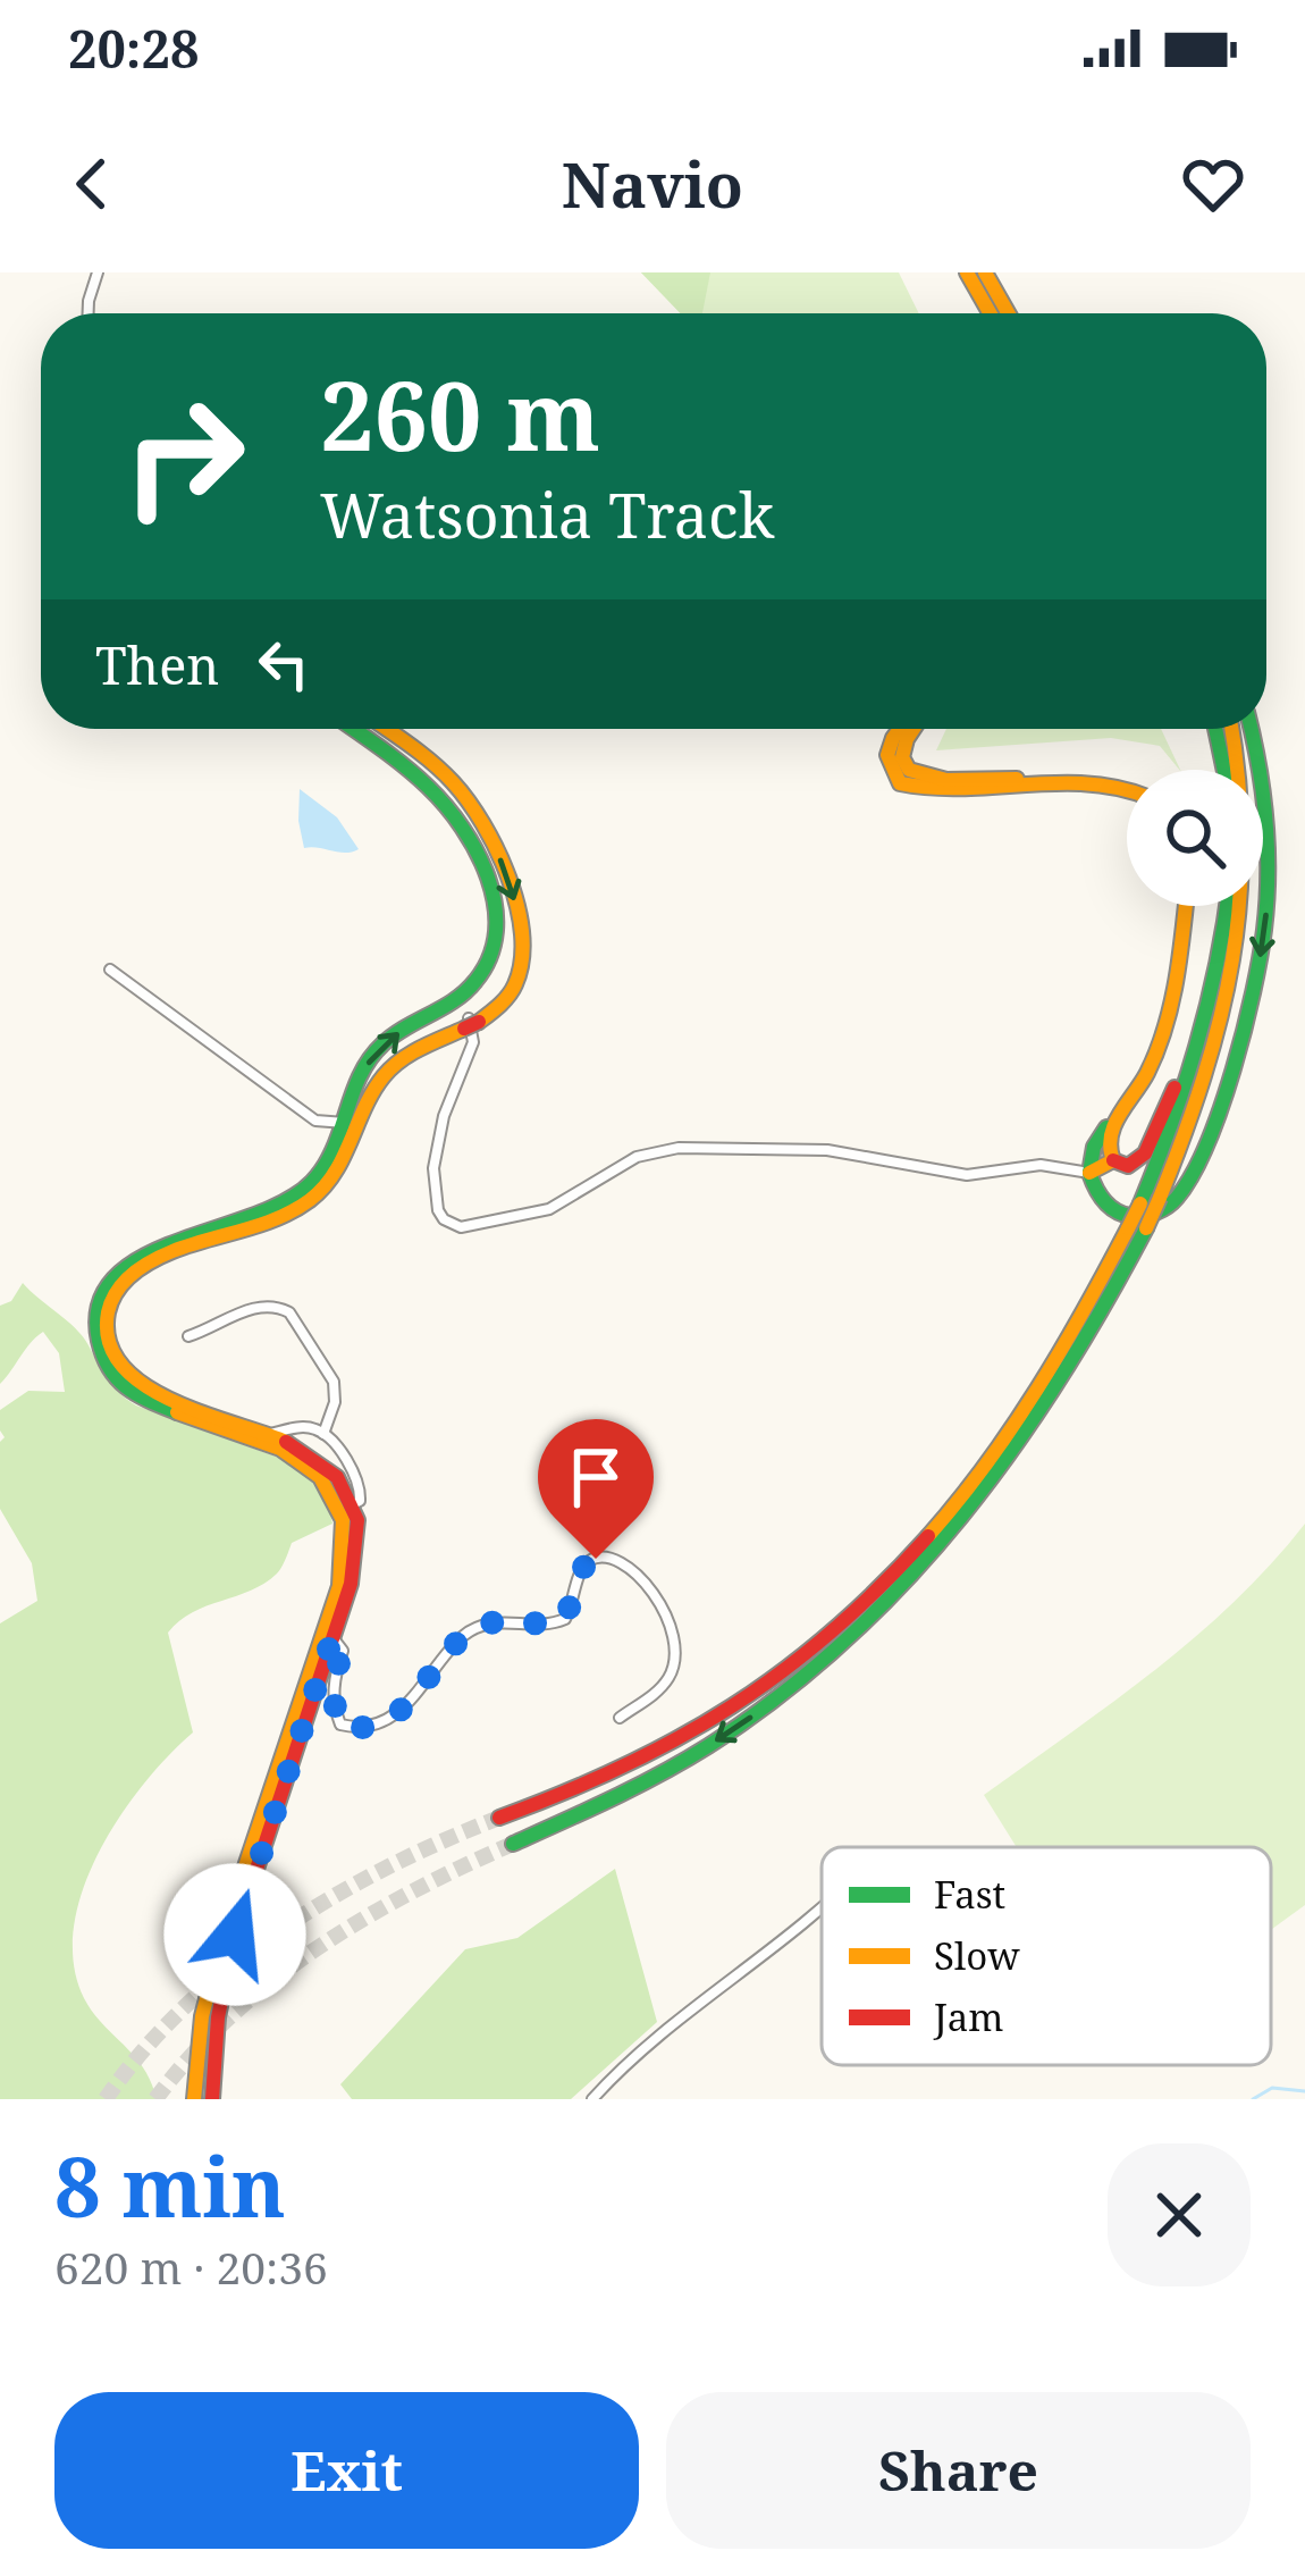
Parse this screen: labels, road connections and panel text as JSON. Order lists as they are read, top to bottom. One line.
{"legend":["Fast","Slow","Jam"],"page":{"status":"20:28","header":"Navio","turn":["260 m","Watsonia Track"],"then":"Then","heading":["8 min","620 m · 20:36"],"buttons":["Exit","Share"]}}
